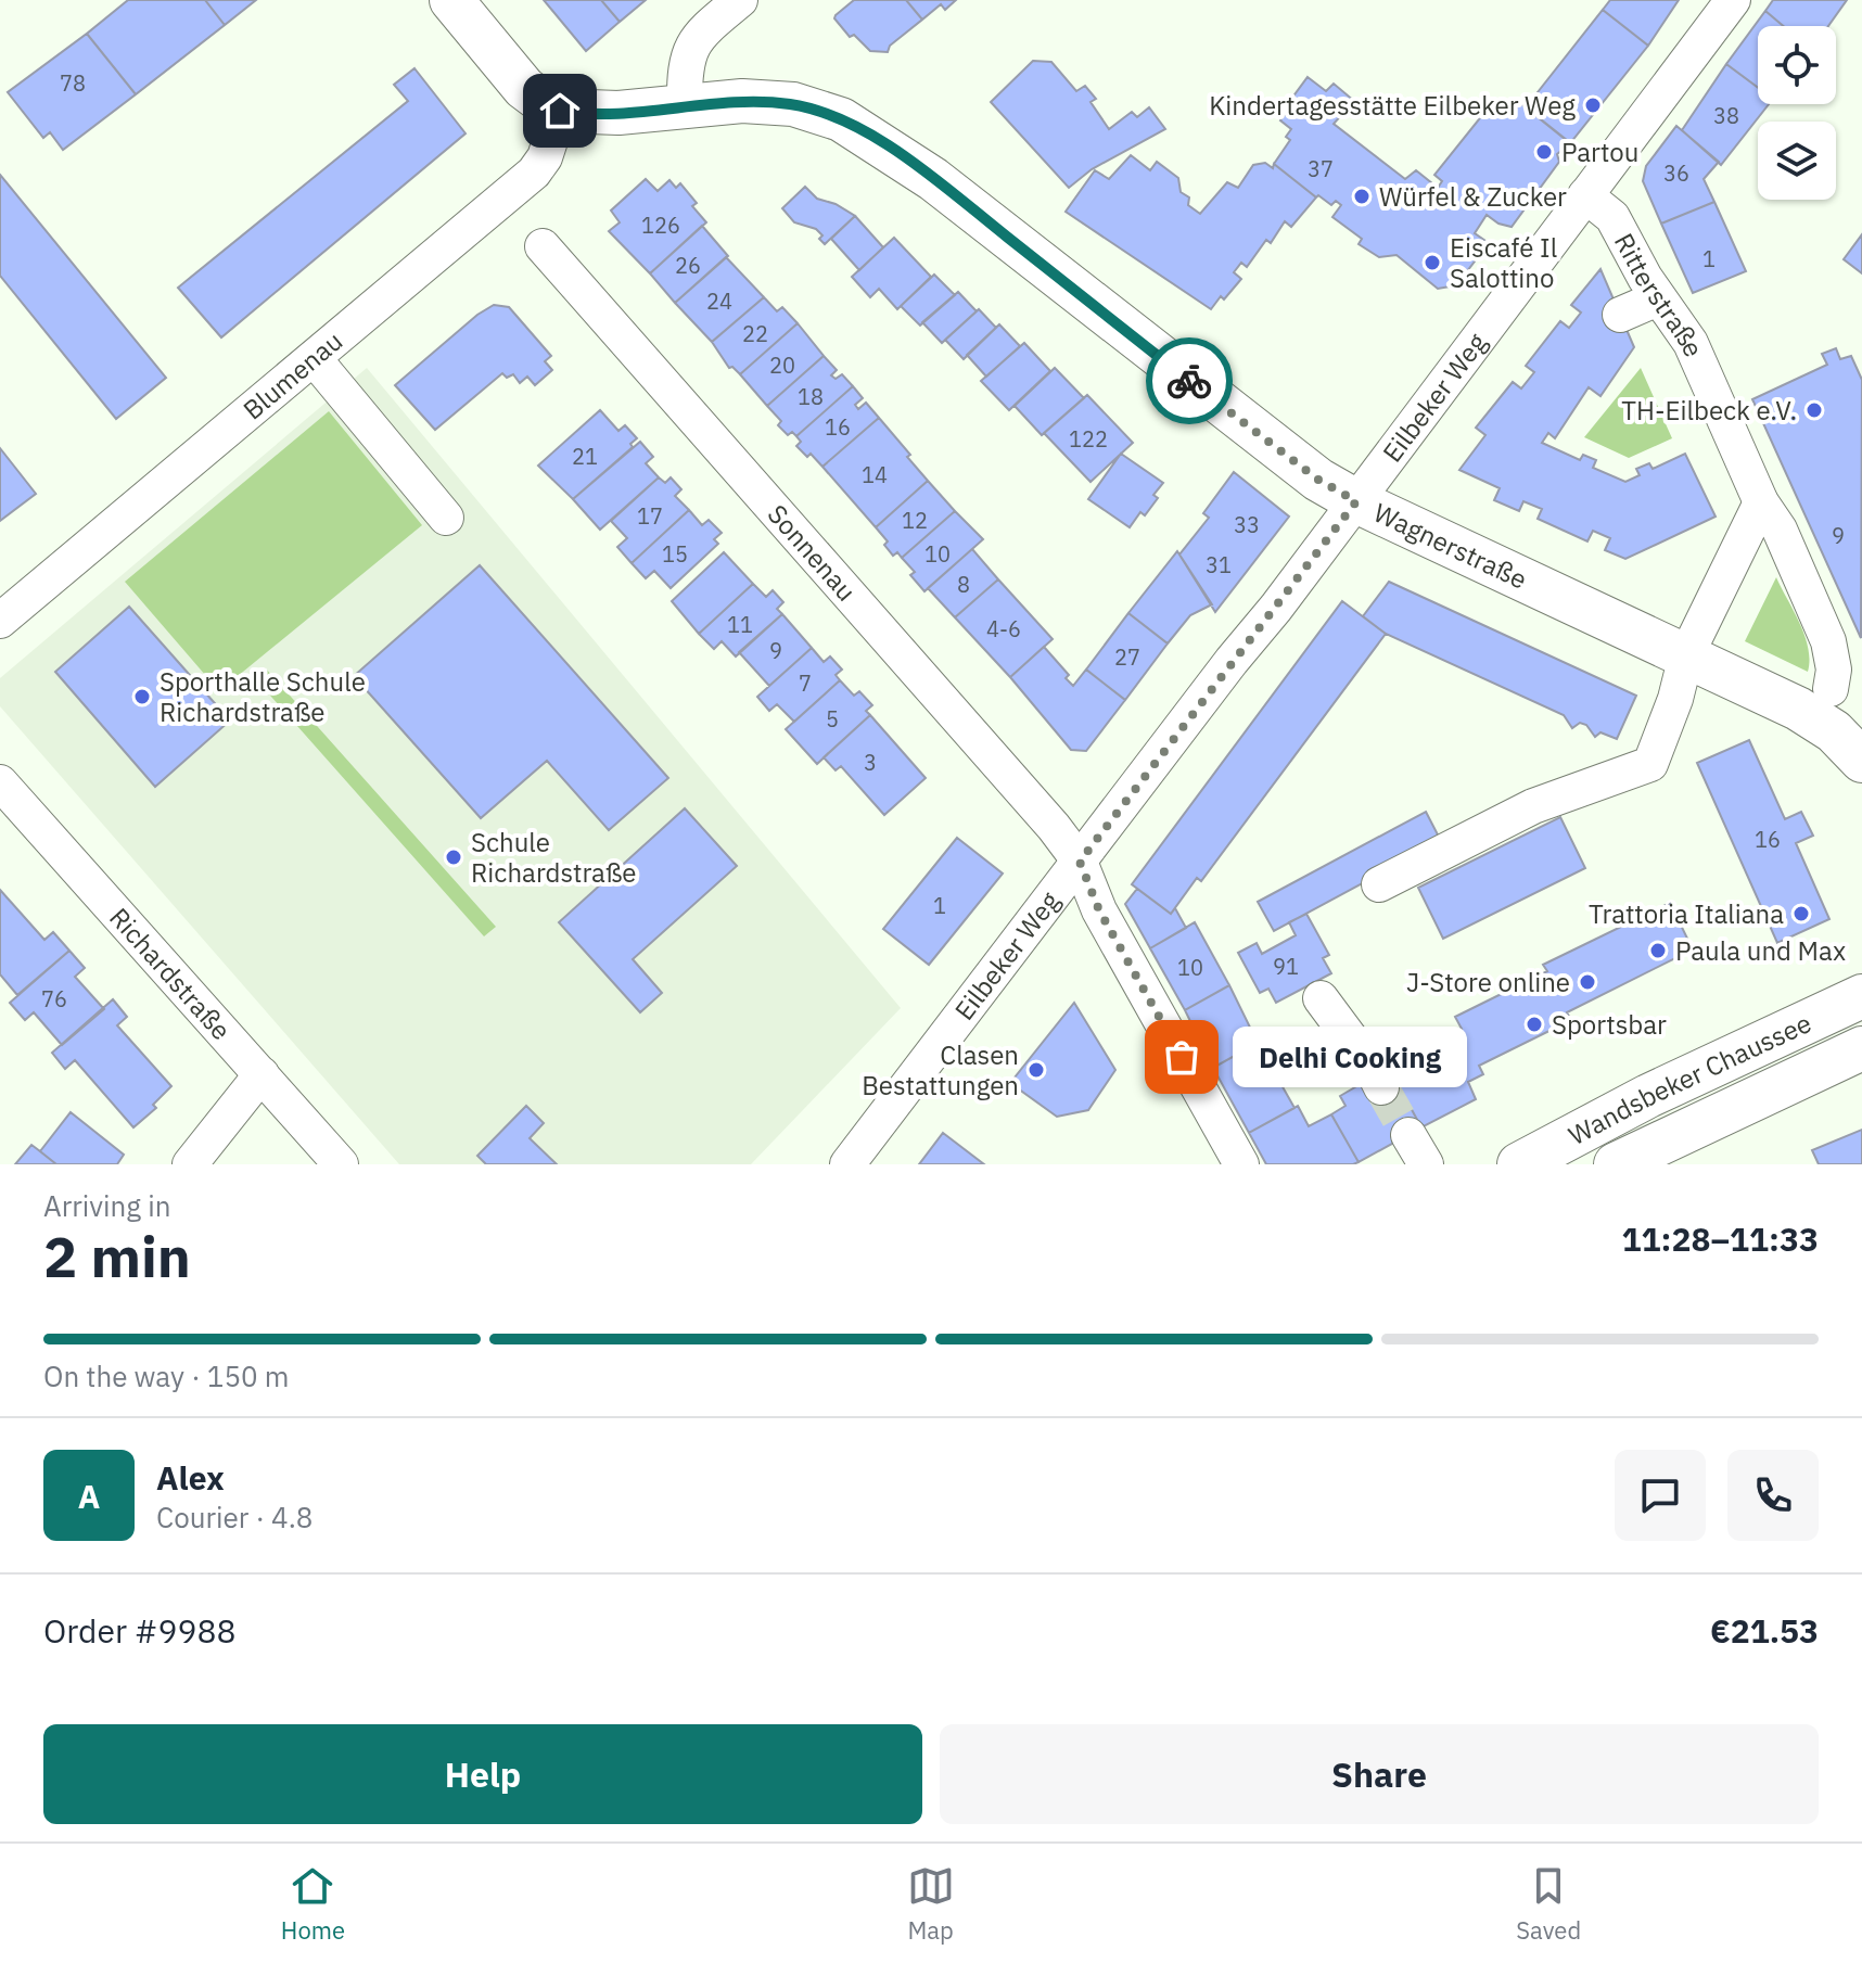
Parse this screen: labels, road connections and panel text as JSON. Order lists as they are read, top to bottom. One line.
{"streets":{"main road":["Wagnerstraße","Wandsbeker Chaussee"],"street":["Ritterstraße","Blumenau","Eilbeker Weg","Sonnenau","Richardstraße"]},"crossings":[["Ritterstraße","Eilbeker Weg"],["Ritterstraße","Wagnerstraße"],["Blumenau","Wagnerstraße"],["Eilbeker Weg","Wagnerstraße"],["Eilbeker Weg","Sonnenau"]],"places":["Kindertagesstätte Eilbeker Weg","Partou","Würfel & Zucker","Eiscafé Il Salottino","TH-Eilbeck e.V.","Sporthalle Schule Richardstraße","Schule Richardstraße","Trattoria Italiana","Paula und Max","J-Store online","Sportsbar","Delhi Cooking","Clasen Bestattungen"],"house_numbers":["78","38","37","36","126","1","26","24","22","20","18","16","122","21","14","17","12","33","9","15","10","31","8","11","4-6","9","27","7","5","3","16","1","91","10","76"],"page":{"bubble":"Delhi Cooking","heading":["2 min","Arriving in","11:28–11:33"],"panel":["Alex","Courier · 4.8","Order #9988","€21.53"],"bar":"On the way · 150 m","round":"A","buttons":["Help","Share"],"tabs":["Home","Map","Saved"]}}
